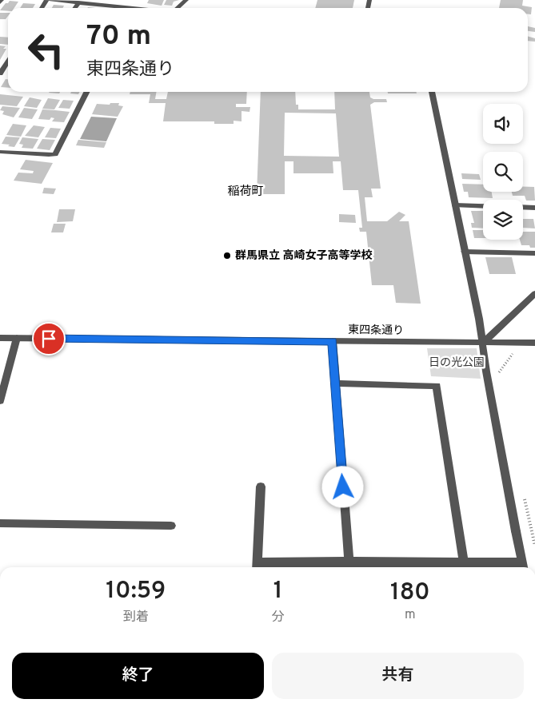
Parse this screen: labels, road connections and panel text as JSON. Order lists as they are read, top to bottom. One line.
{"streets":{"street":["東四条通り"]},"districts":["稲荷町"],"parks":["日の光公園"],"places":["群馬県立 高崎女子高等学校"],"page":{"turn":["70 m","東四条通り"],"eta":["10:59","到着","1","分","180","m"],"buttons":["終了","共有"]}}
